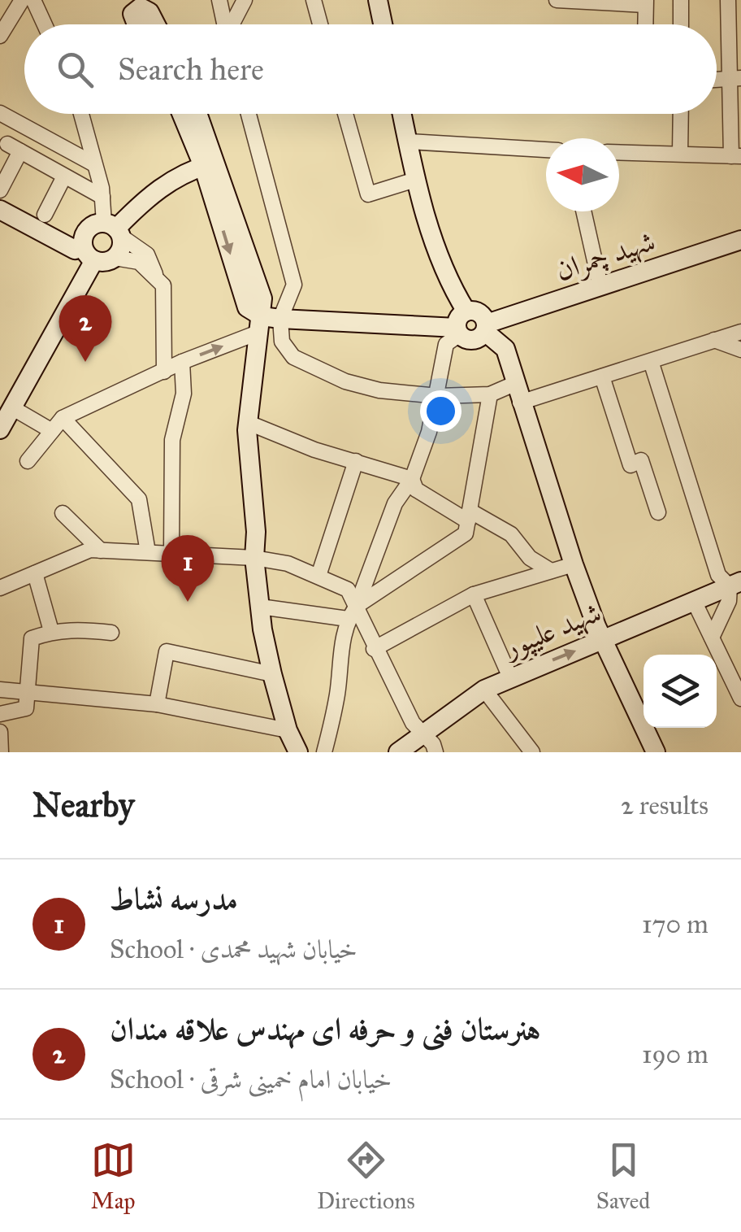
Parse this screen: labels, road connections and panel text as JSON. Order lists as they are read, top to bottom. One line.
{"streets":{"main road":["شهید چمران","شهید علیپور"]},"north":"left","page":{"search":"Search here","pins":["2","1"],"heading":["Nearby","2 results"],"list":[{"mark":"1","name":"مدرسه نشاط","note":"School · خیابان شهید محمدی","value":"170 m"},{"mark":"2","name":"هنرستان فنی و حرفه ای مهندس علاقه مندان","note":"School · خیابان امام خمینی شرقی","value":"190 m"}],"nav":["Map","Directions","Saved"]}}
